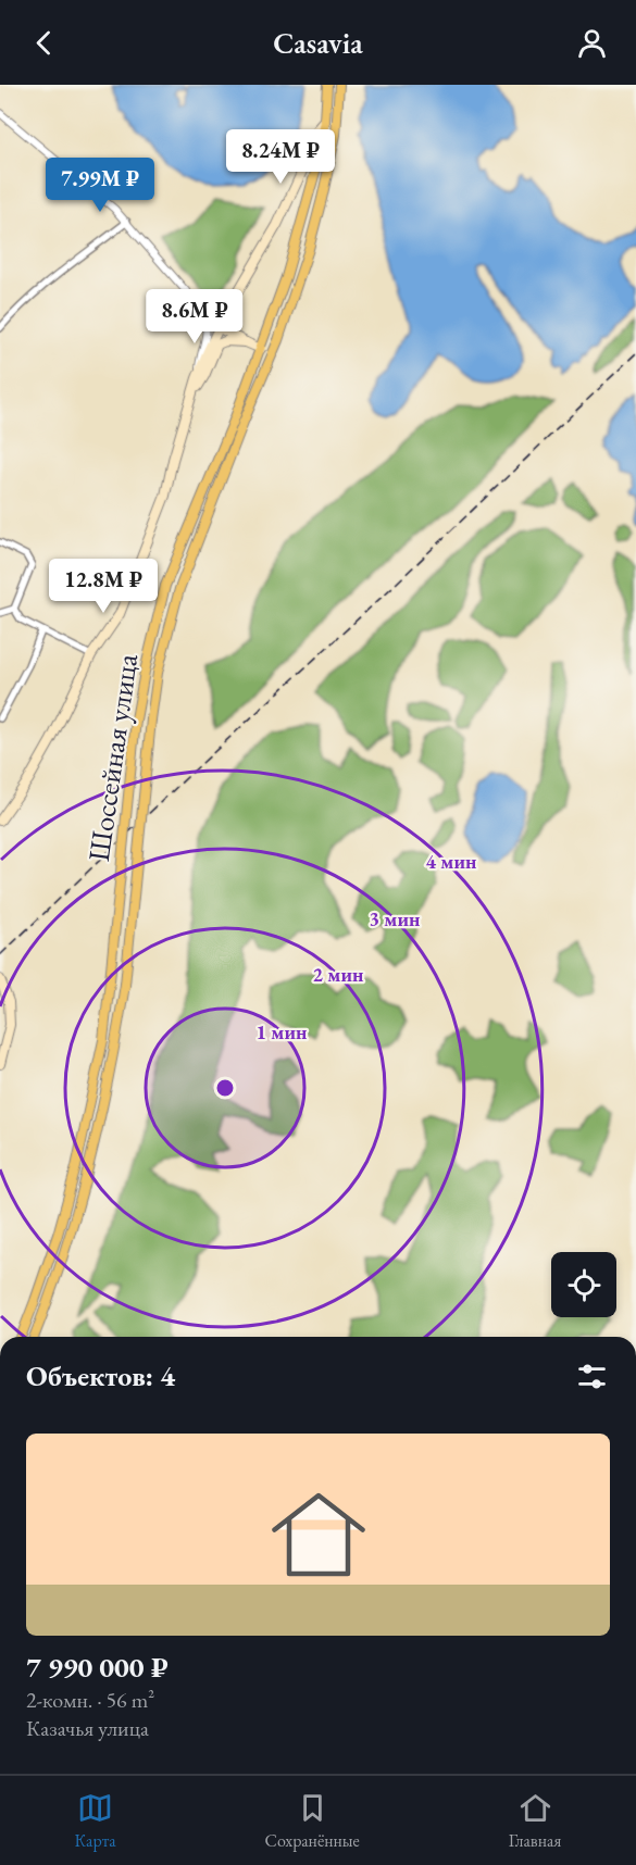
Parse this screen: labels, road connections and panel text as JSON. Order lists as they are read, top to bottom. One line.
{"streets":{"main road":["Шоссейная улица"]},"page":{"header":"Casavia","price":["8.24M ₽","7.99M ₽","8.6M ₽","12.8M ₽"],"heading":"Объектов: 4","list":[{"name":"7 990 000 ₽","note":"2-комн. · 56 m² · Казачья улица"}],"tabs":["Карта","Сохранённые","Главная"]},"rings":["4 мин","3 мин","2 мин","1 мин"]}
